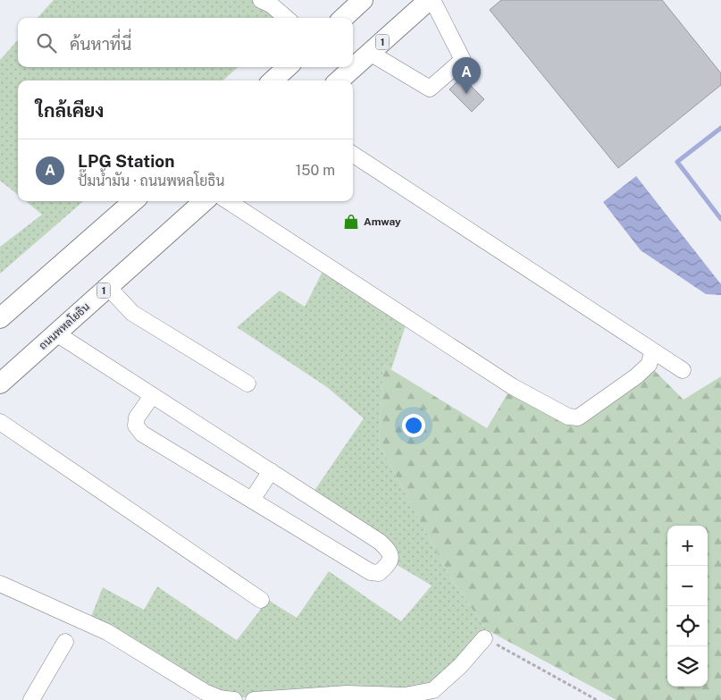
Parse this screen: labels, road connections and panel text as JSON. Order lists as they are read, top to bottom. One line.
{"streets":{"main road":["1","ถนนพหลโยธิน"]},"places":{"shop":["Amway"]},"page":{"search":"ค้นหาที่นี่","pins":"A","heading":"ใกล้เคียง","list":[{"mark":"A","name":"LPG Station","note":"ปั๊มน้ำมัน · ถนนพหลโยธิน","value":"150 m"}],"map_buttons":["+","−"]}}
